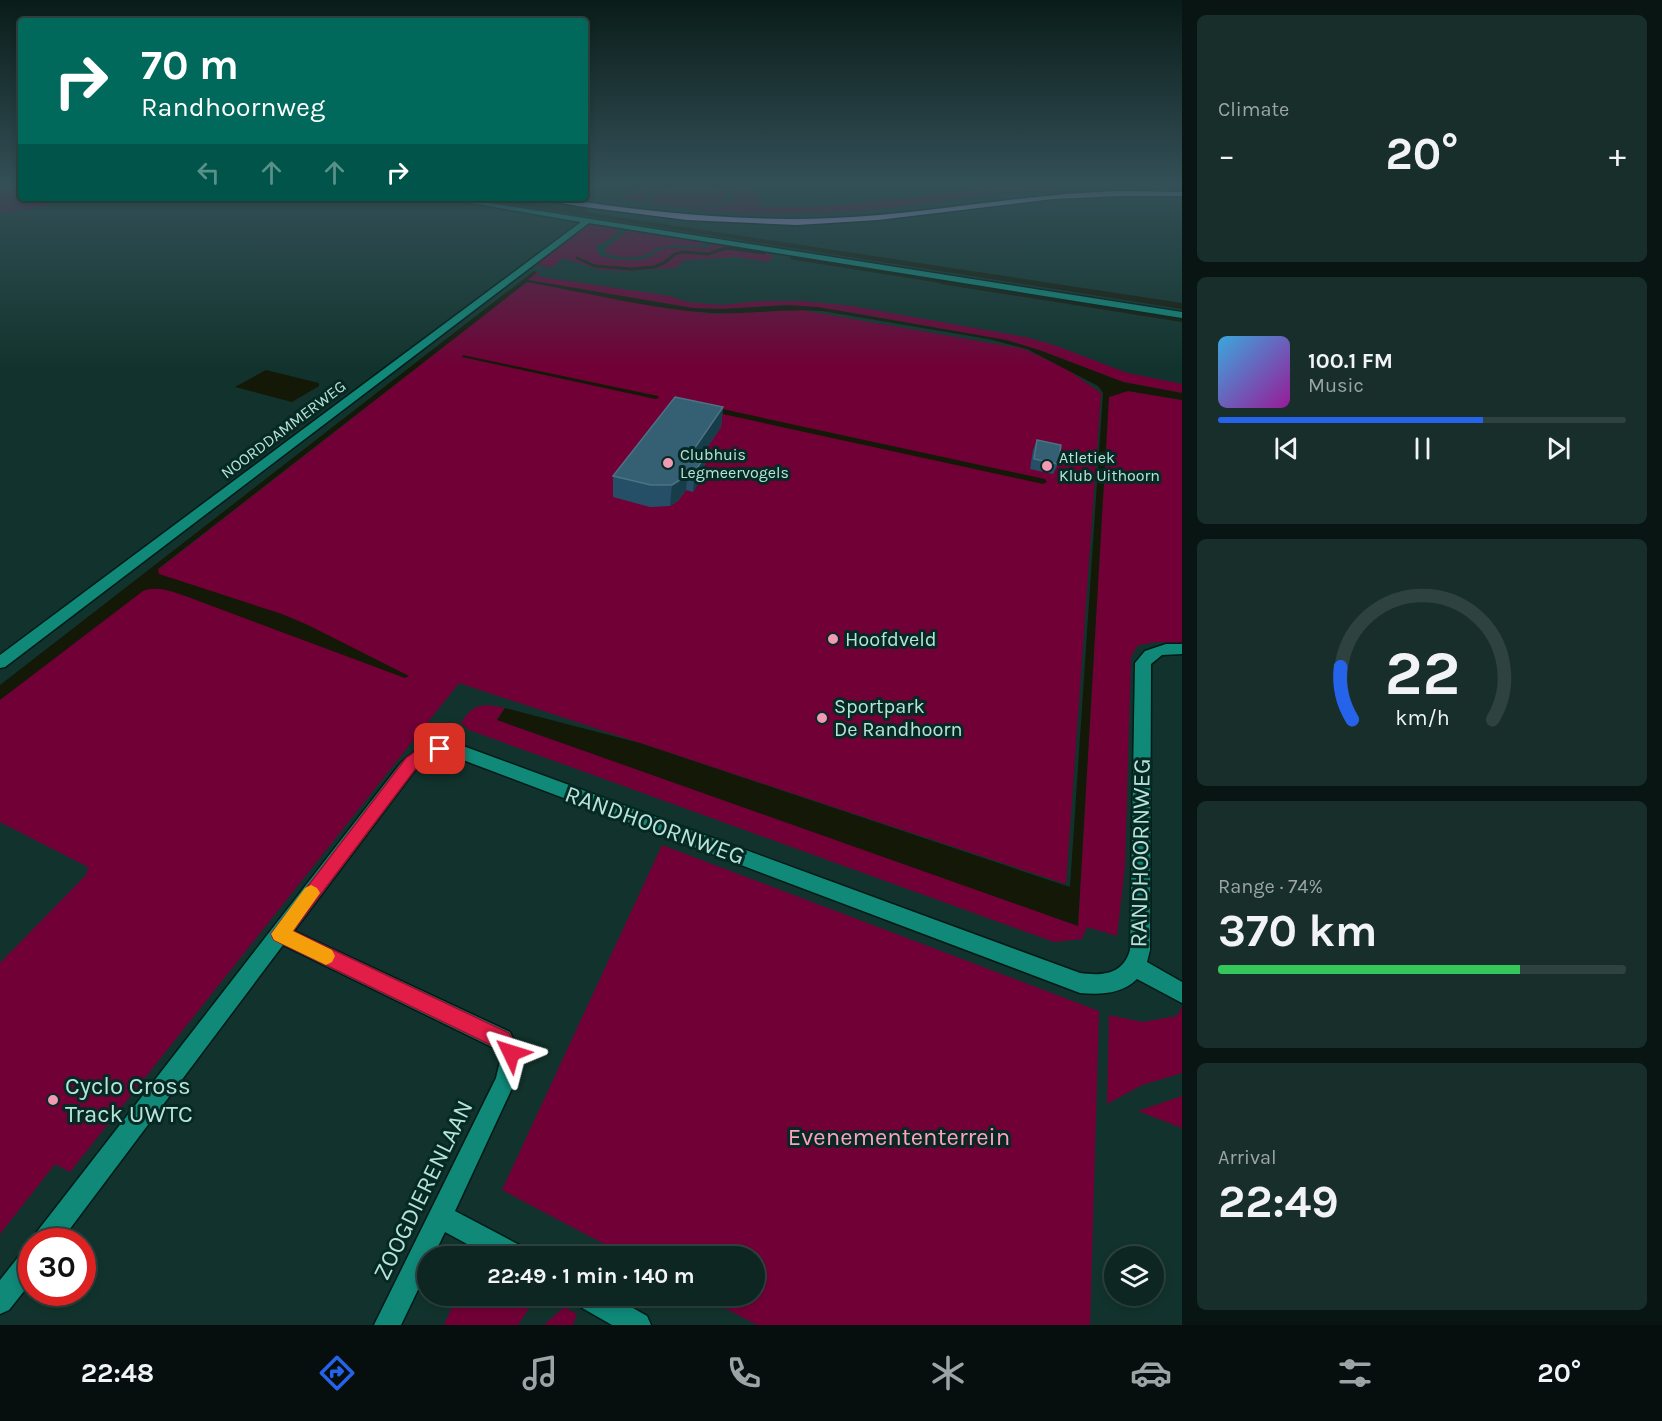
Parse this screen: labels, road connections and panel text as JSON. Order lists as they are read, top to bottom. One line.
{"streets":{"street":["NOORDDAMMERWEG","RANDHOORNWEG","ZOOGDIERENLAAN"]},"crossings":[["RANDHOORNWEG","ZOOGDIERENLAAN"]],"parks":["Evenemententerrein"],"places":["Clubhuis Legmeervogels","Atletiek Klub Uithoorn","Hoofdveld","Sportpark De Randhoorn","Cyclo Cross Track UWTC"],"page":{"tile":["Climate",["Range · 74%","370 km"],["Arrival","22:49"]],"turn":["70 m","Randhoornweg"],"heat":["−","20°","+"],"song":["100.1 FM","Music"],"limit":"30","trip":"22:49 · 1 min · 140 m","tabs":["22:48","20°"],"gauge":["22","km/h"]}}
